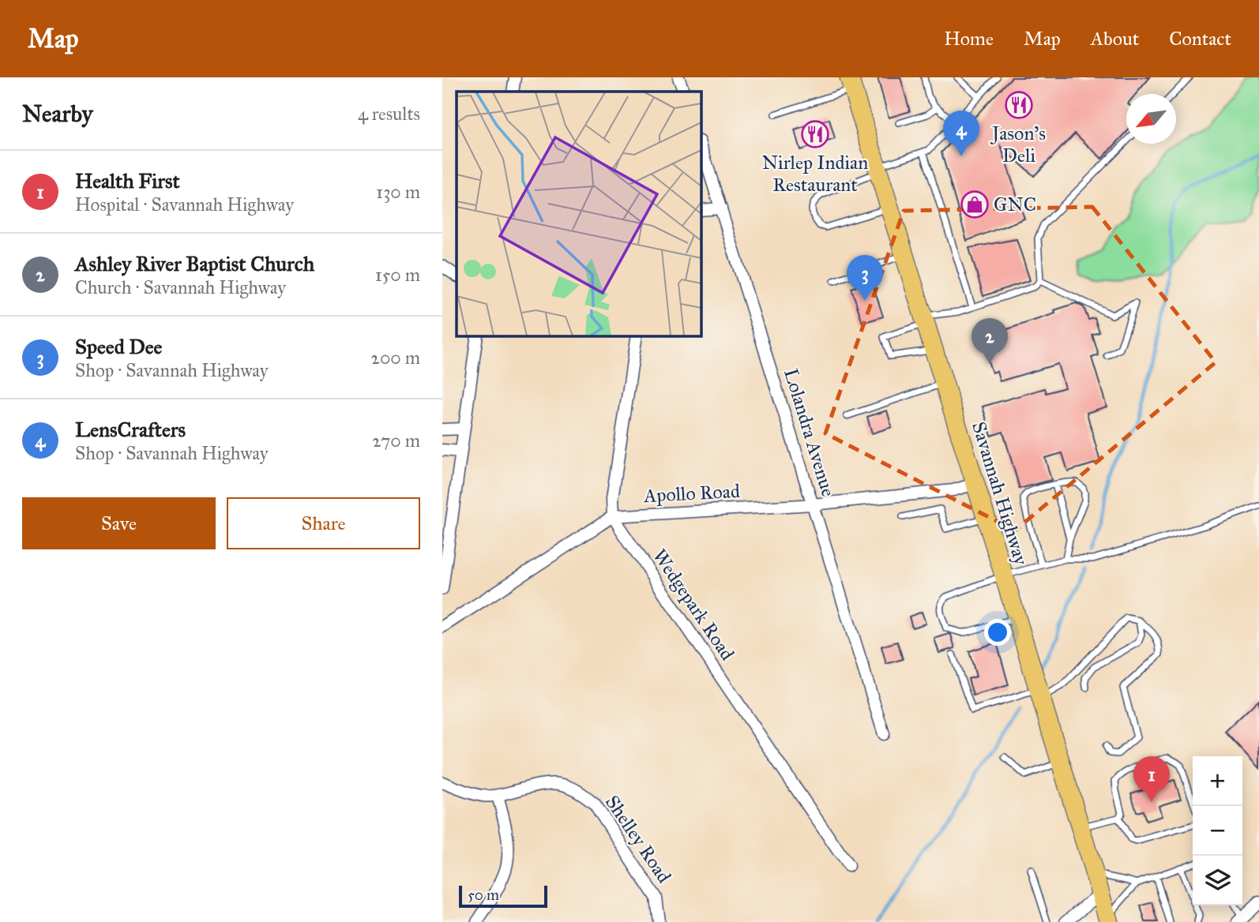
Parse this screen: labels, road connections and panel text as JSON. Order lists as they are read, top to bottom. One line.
{"streets":{"highway":["Savannah Highway"],"street":["Lolandra Avenue","Apollo Road","Wedgepark Road","Shelley Road"]},"crossings":[["Lolandra Avenue","Apollo Road"],["Apollo Road","Savannah Highway"],["Apollo Road","Wedgepark Road"]],"places":{"restaurant":["Jason's Deli","Nirlep Indian Restaurant"],"shop":["GNC"]},"scale_bar":"50 m","north":"bottom left","page":{"header":"Map","nav":["Home","Map","About","Contact"],"heading":["Nearby","4 results"],"pins":["4","3","2","1"],"list":[{"mark":"1","name":"Health First","note":"Hospital · Savannah Highway","value":"130 m"},{"mark":"2","name":"Ashley River Baptist Church","note":"Church · Savannah Highway","value":"150 m"},{"mark":"3","name":"Speed Dee","note":"Shop · Savannah Highway","value":"200 m"},{"mark":"4","name":"LensCrafters","note":"Shop · Savannah Highway","value":"270 m"}],"buttons":["Save","Share"],"map_buttons":["+","−"],"scale":"50 m"}}
